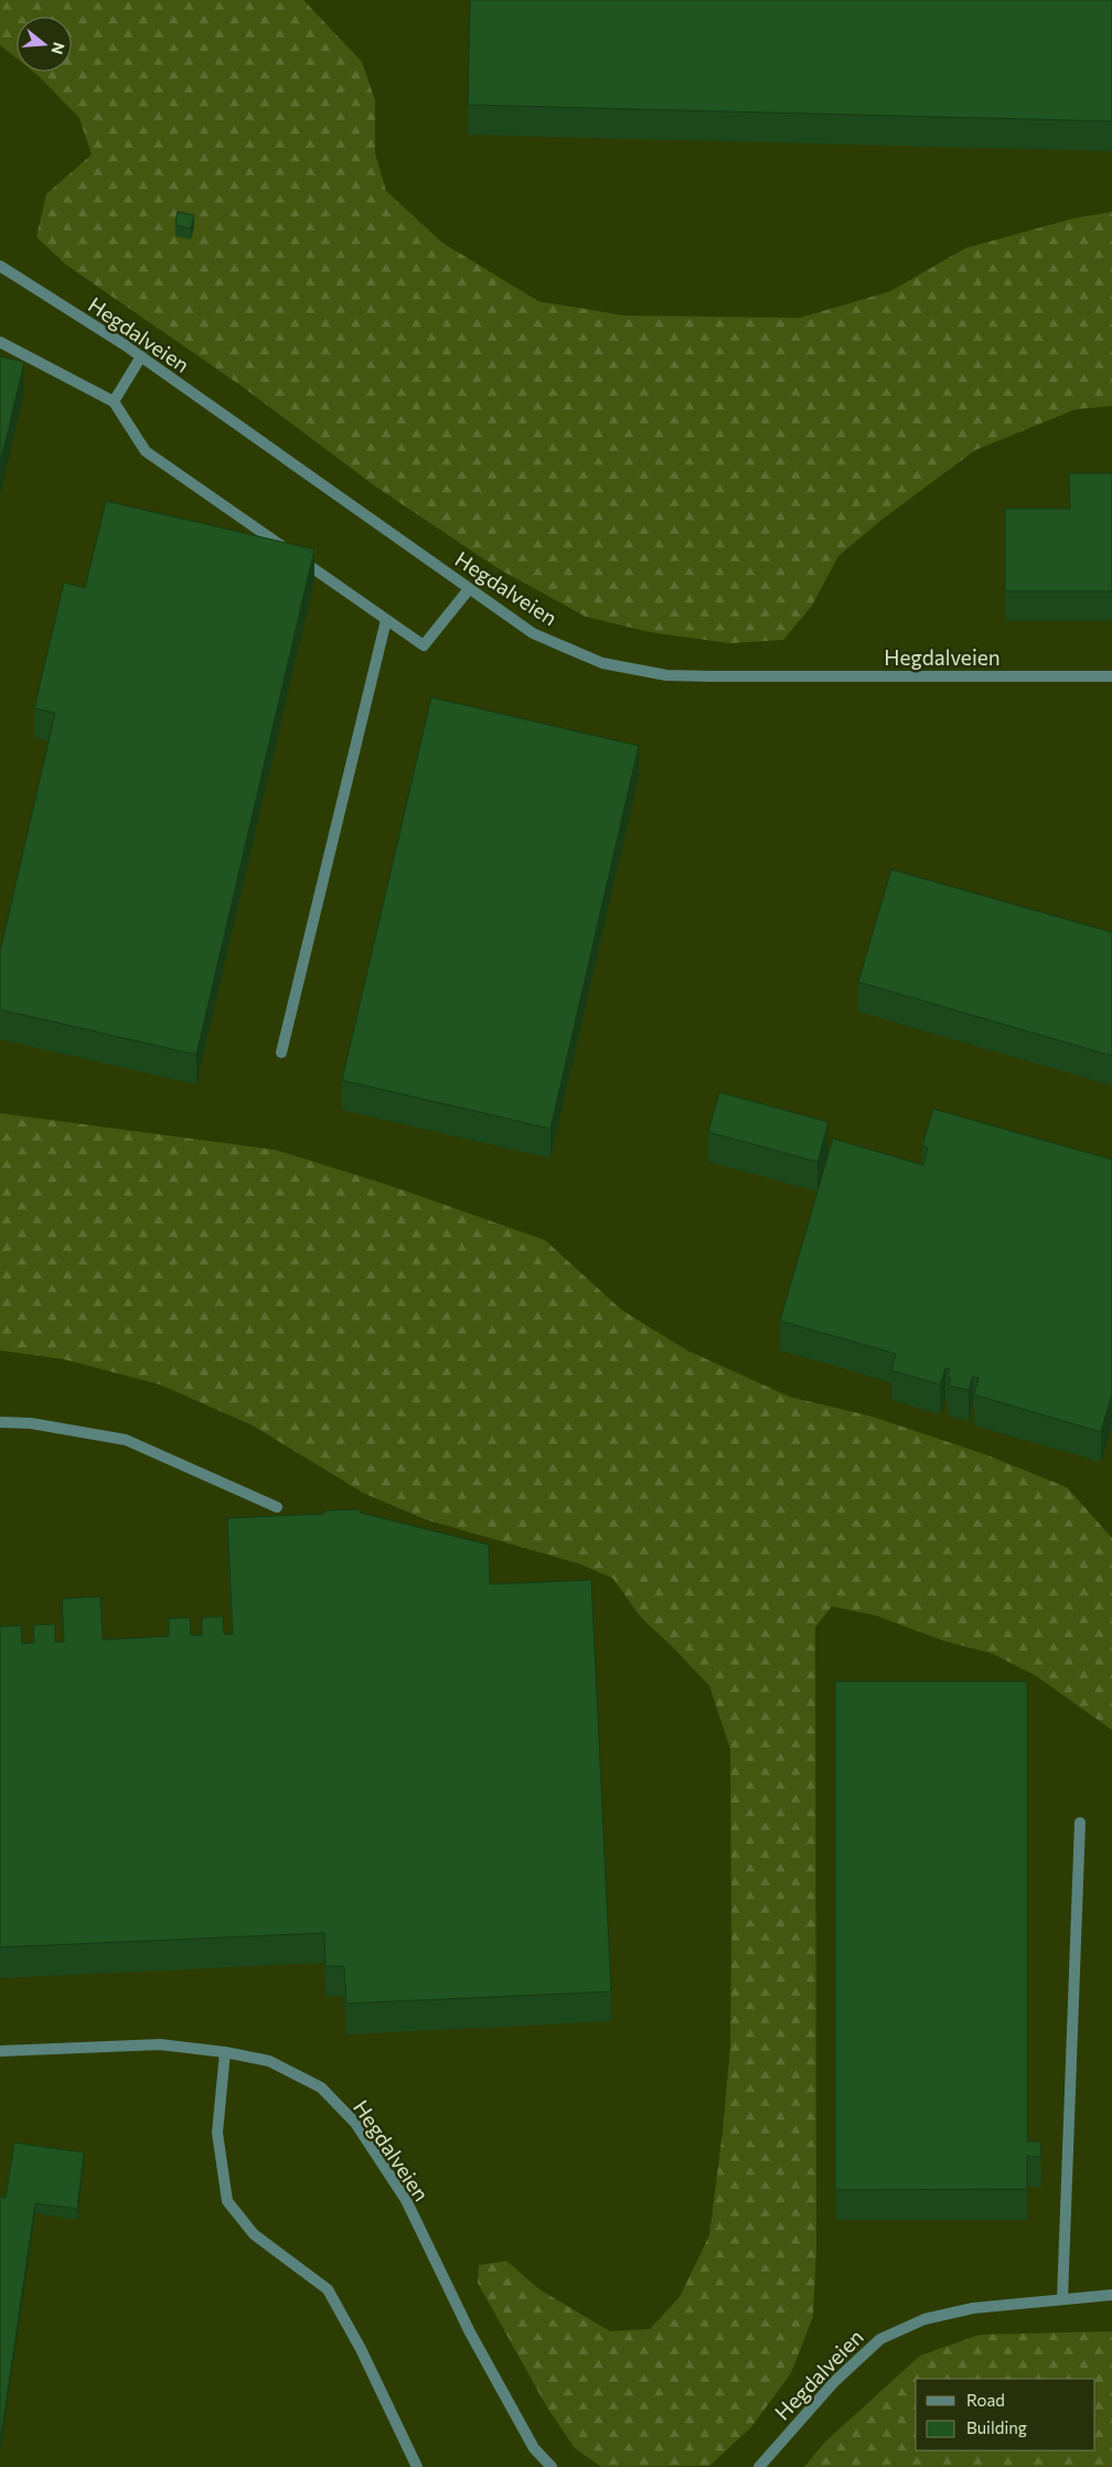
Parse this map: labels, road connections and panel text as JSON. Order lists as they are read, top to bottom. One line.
{"streets":{"street":["Hegdalveien"]},"legend":["Road","Building"],"north":"right"}
